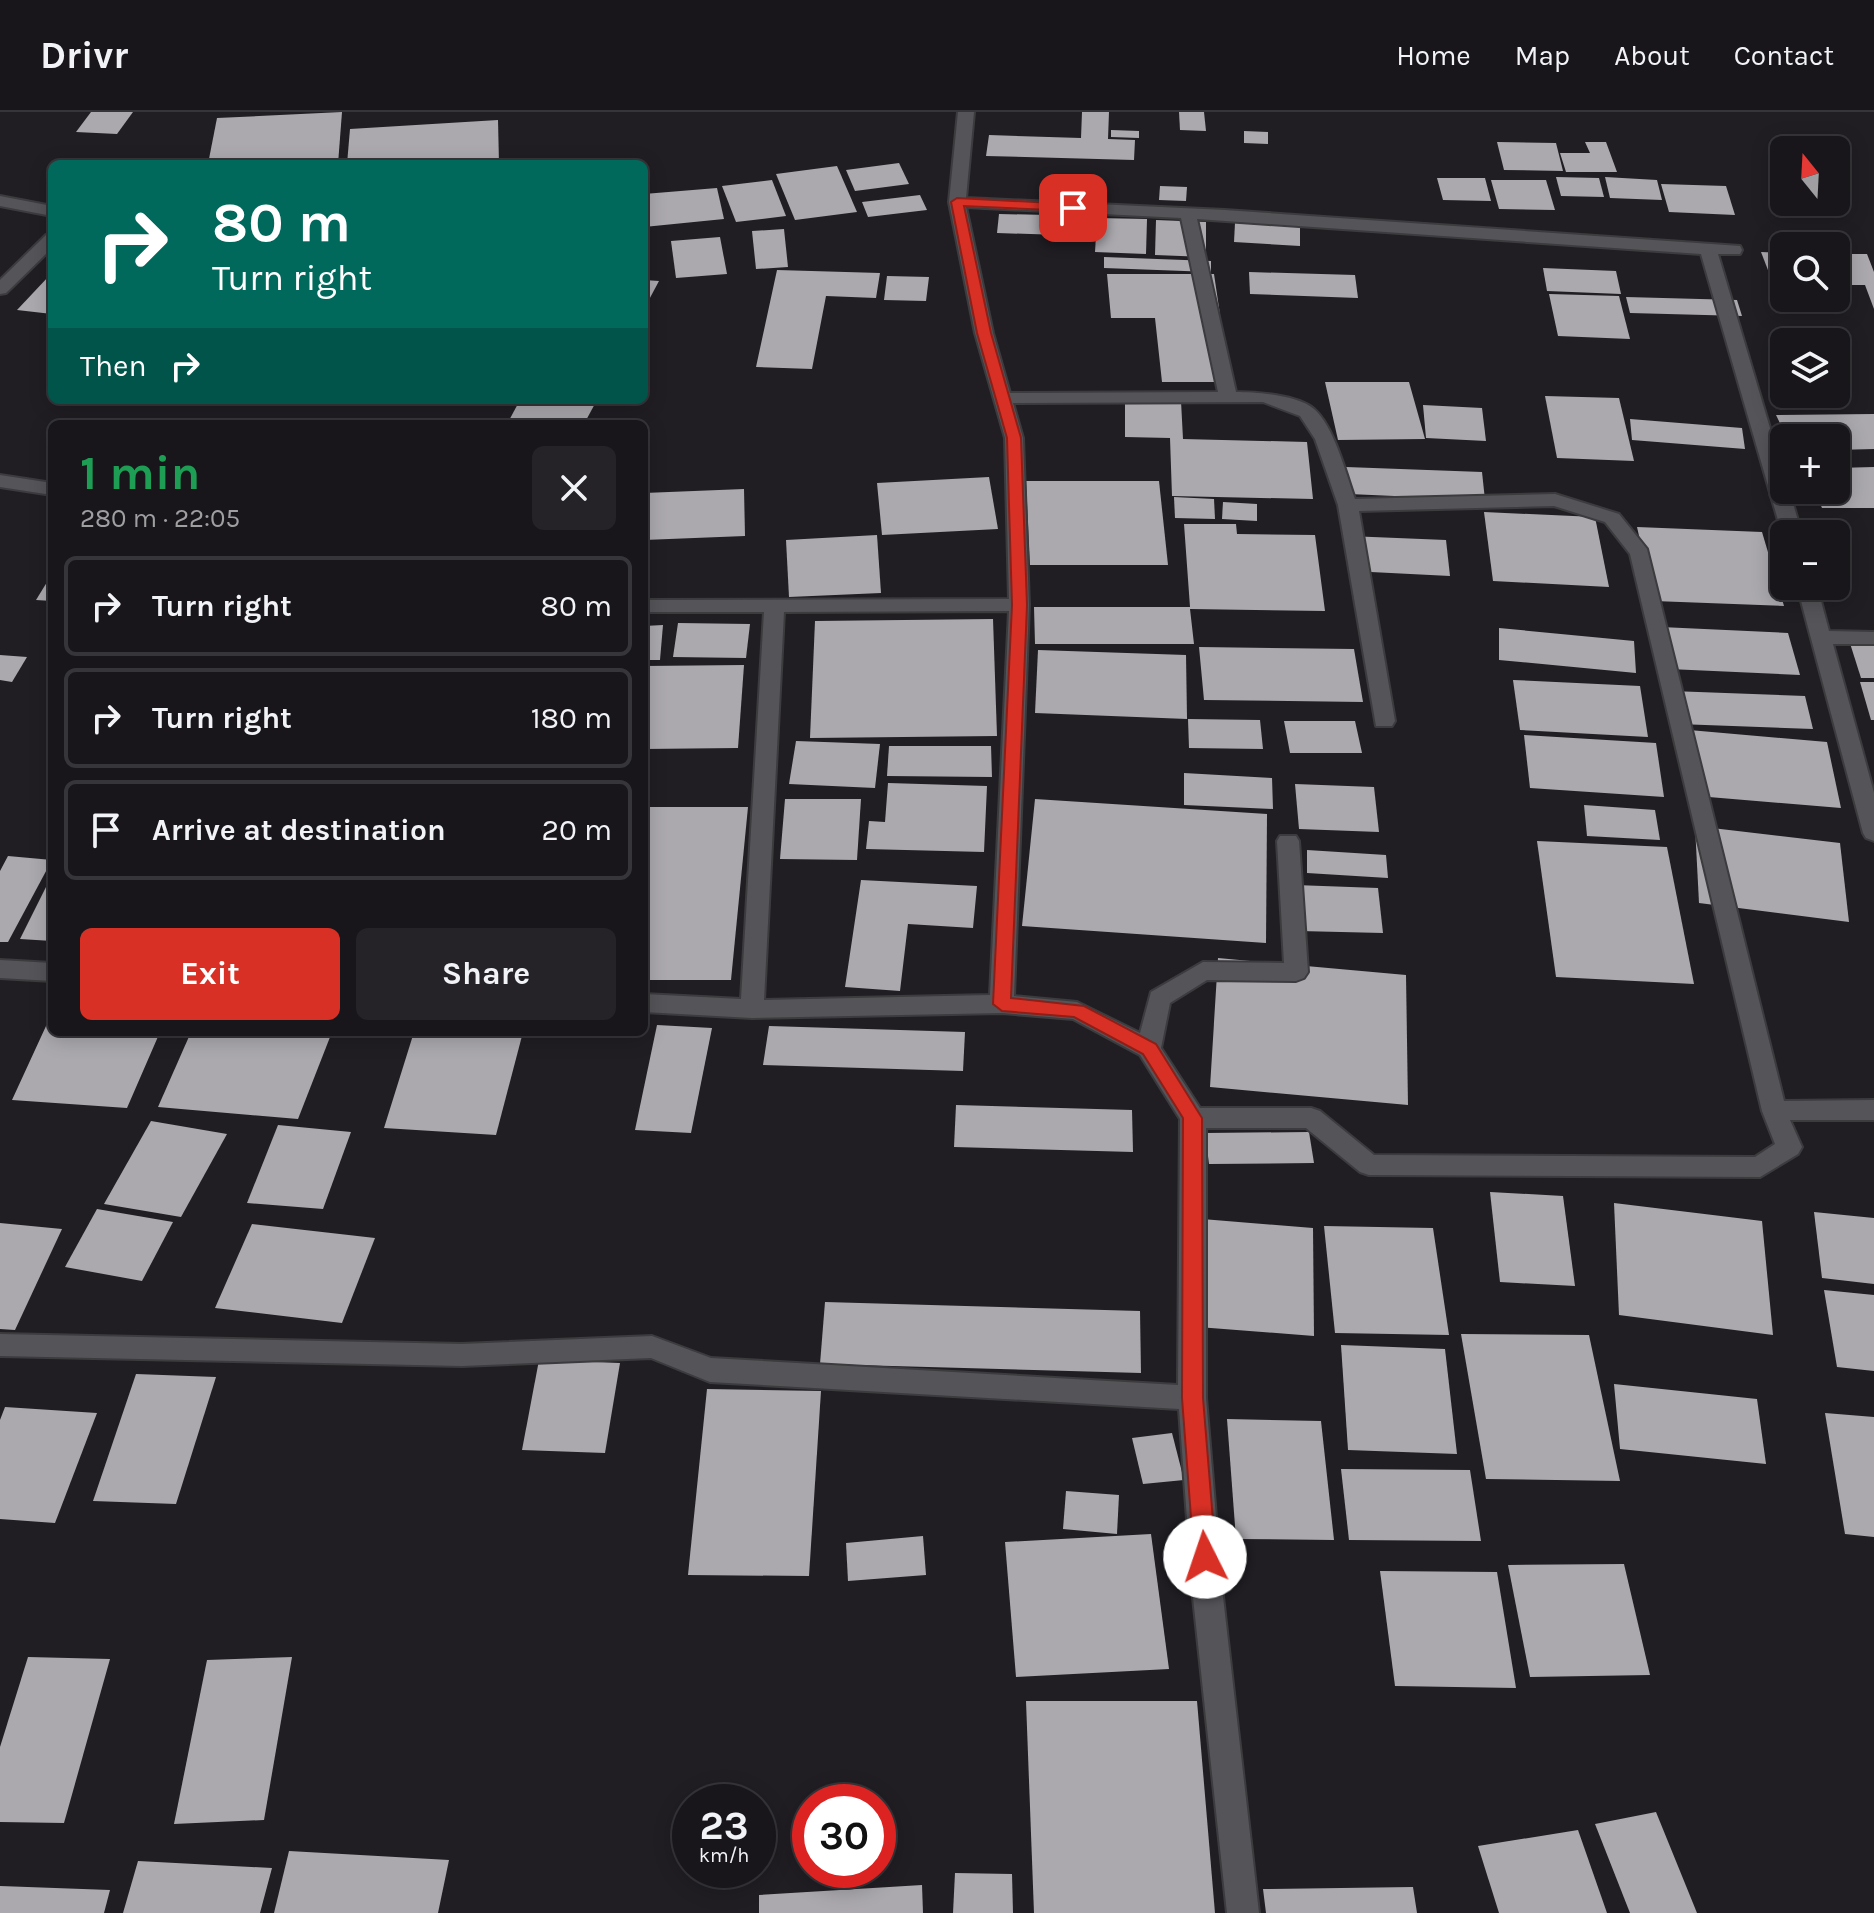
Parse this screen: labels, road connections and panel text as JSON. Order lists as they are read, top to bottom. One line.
{"north":"top","page":{"header":"Drivr","nav":["Home","Map","About","Contact"],"map_buttons":["+","−"],"turn":["80 m","Turn right"],"then":"Then","heading":["1 min","280 m · 22:05"],"list":[{"name":"Turn right","value":"80 m"},{"name":"Turn right","value":"180 m"},{"name":"Arrive at destination","value":"20 m"}],"buttons":["Exit","Share"],"speed":"23 km/h","limit":"30"}}
